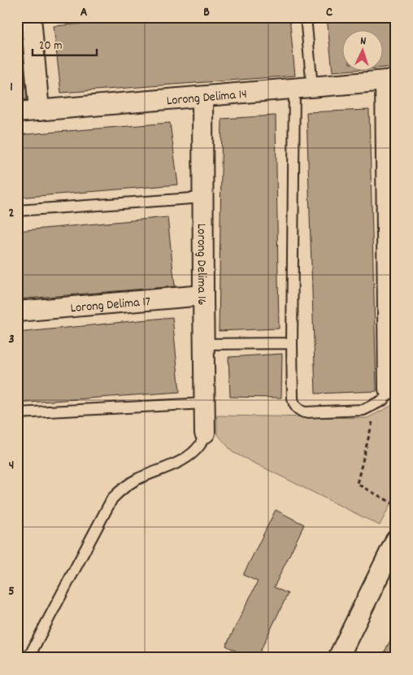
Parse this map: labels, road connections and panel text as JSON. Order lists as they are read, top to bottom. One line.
{"streets":{"street":["Lorong Delima 14","Lorong Delima 16","Lorong Delima 17"]},"crossings":[["Lorong Delima 14","Lorong Delima 16"],["Lorong Delima 16","Lorong Delima 17"]],"scale_bar":"20 m","north":"top","grid":{"columns":["A","B","C"],"rows":["1","2","3","4","5"]}}
